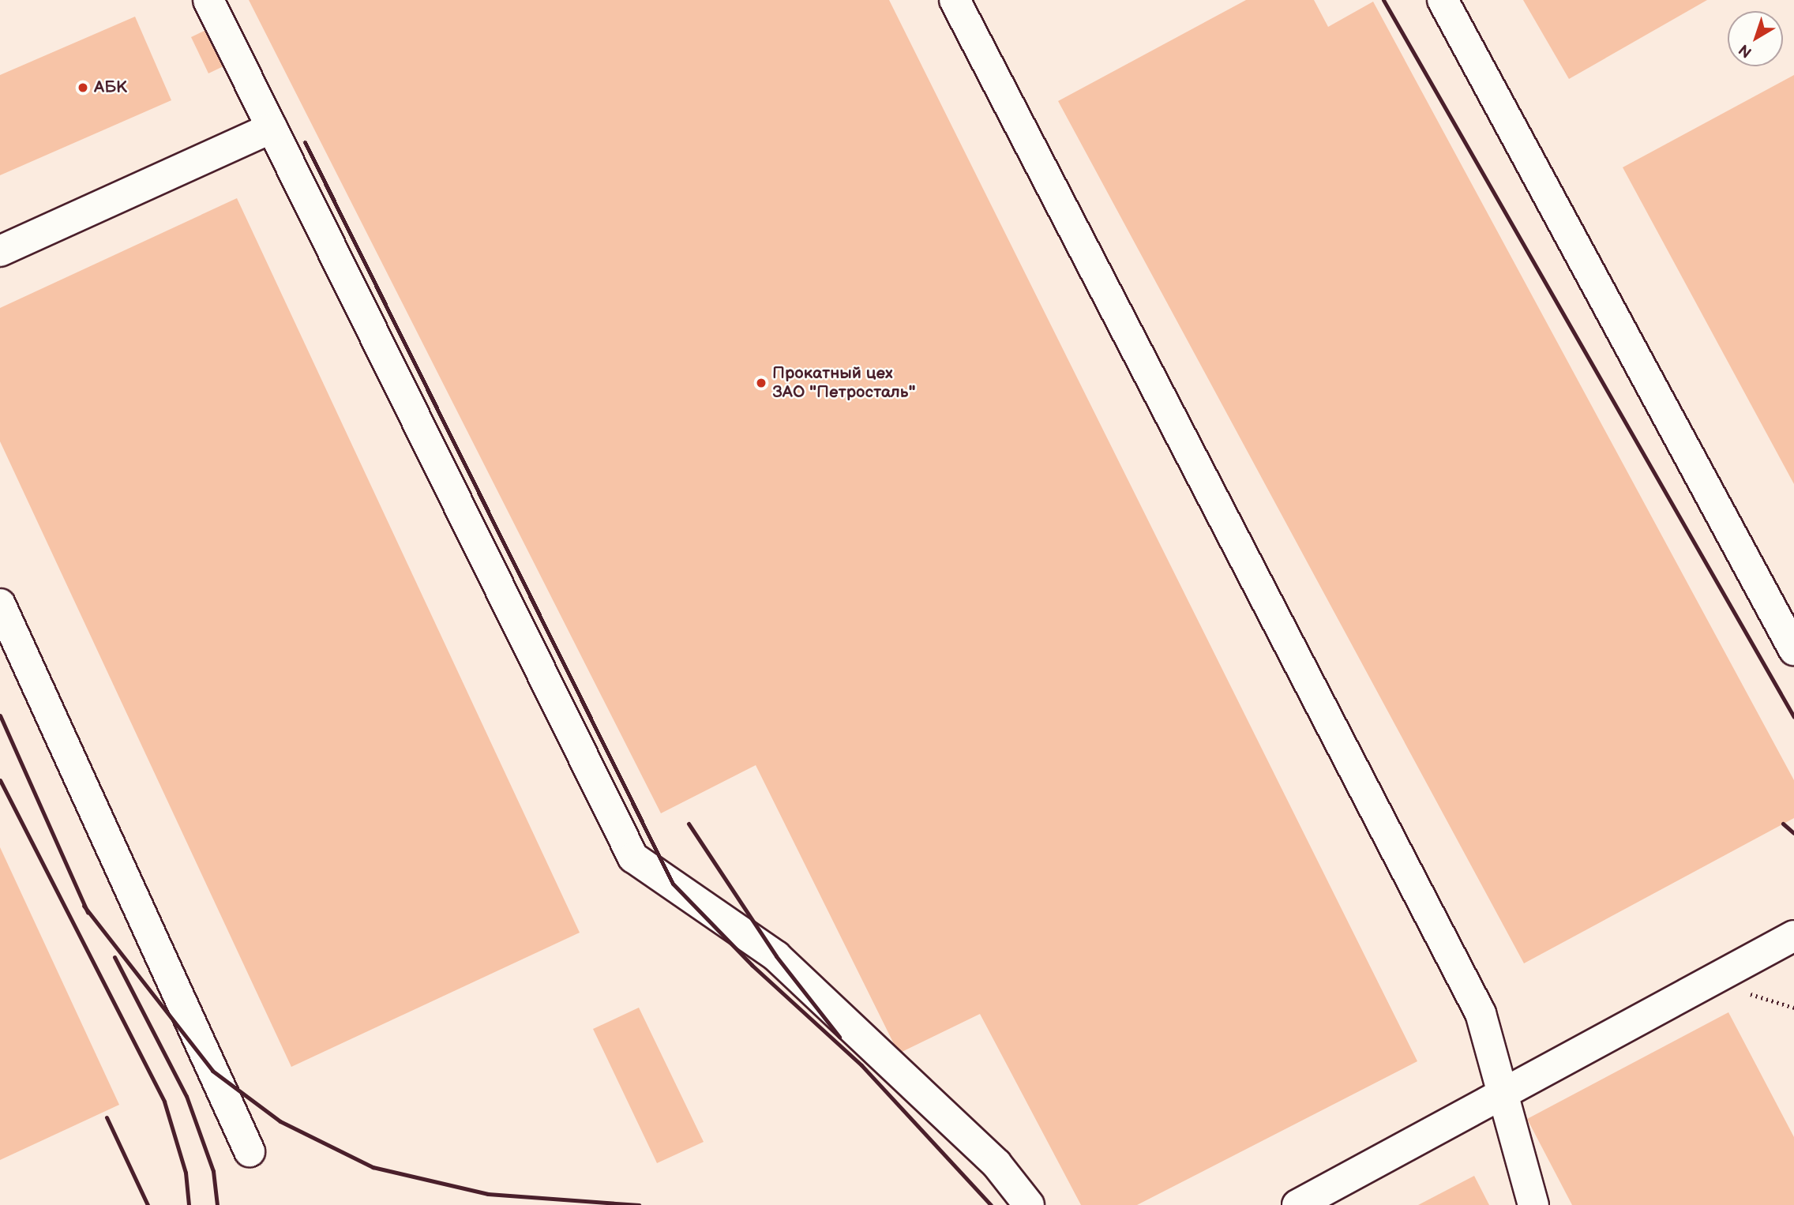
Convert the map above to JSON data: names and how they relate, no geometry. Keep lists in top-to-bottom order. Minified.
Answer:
{"places":["АБК","Прокатный цех ЗАО \"Петросталь\""],"north":"bottom left"}
